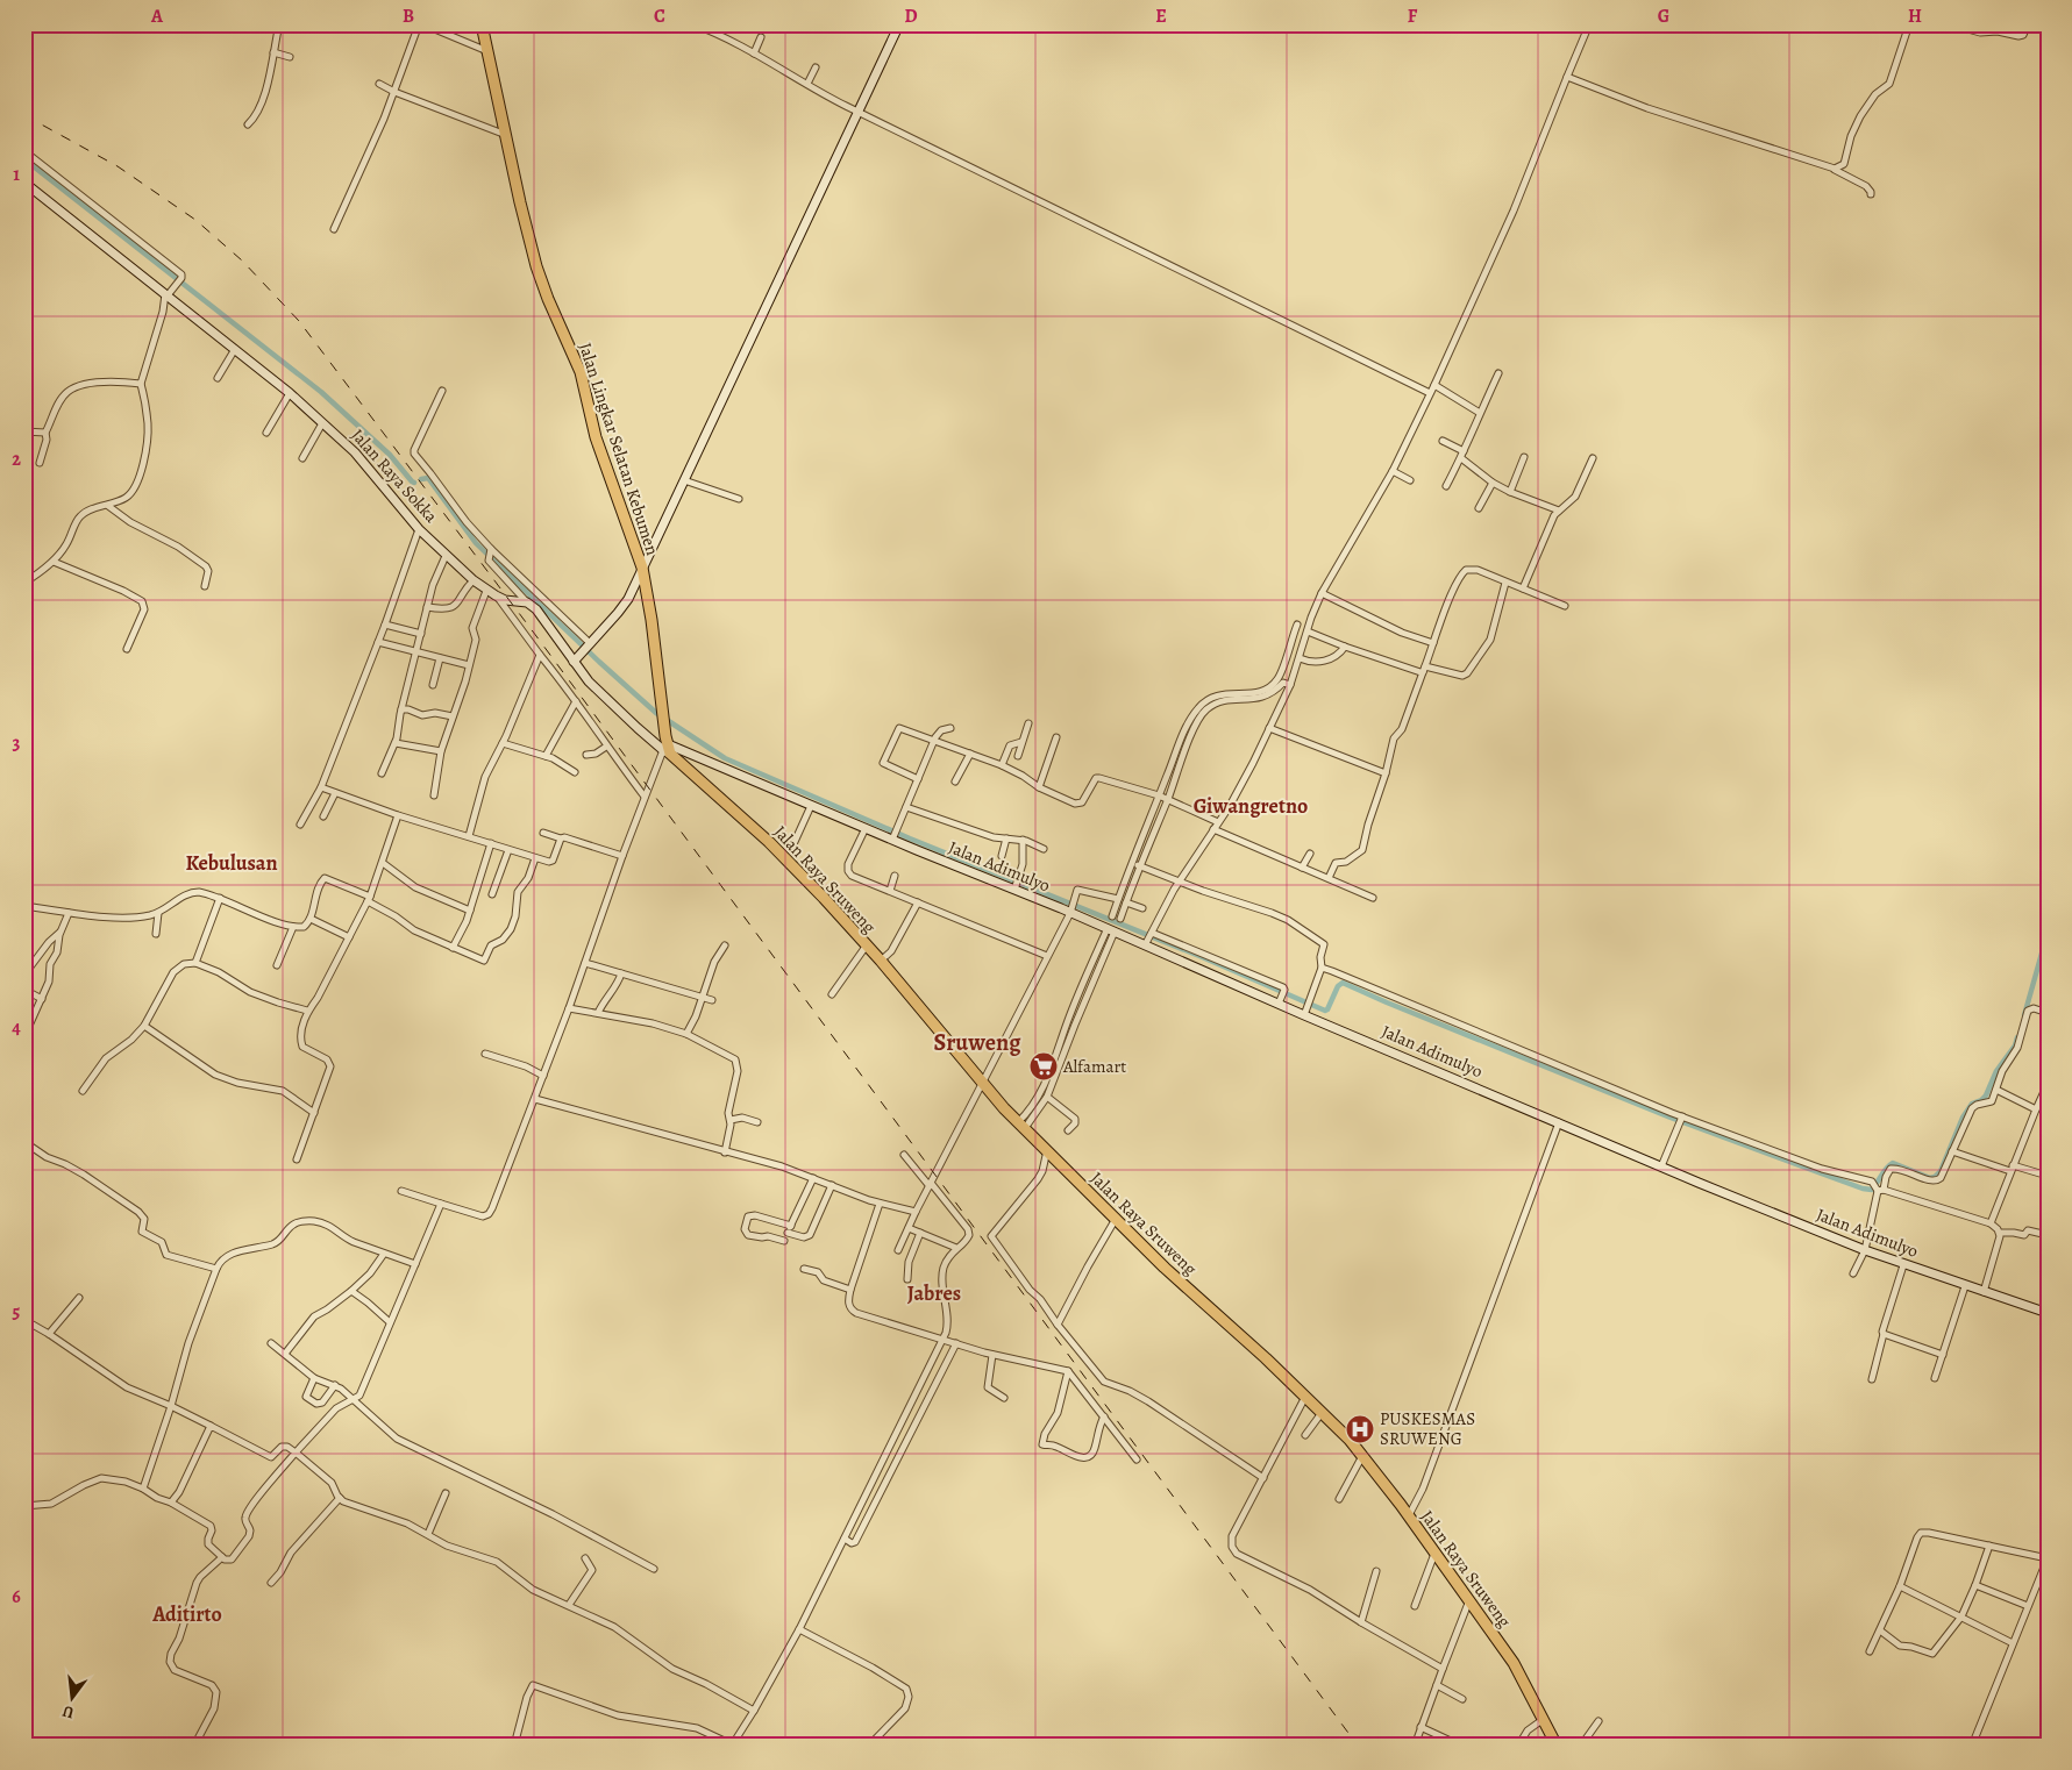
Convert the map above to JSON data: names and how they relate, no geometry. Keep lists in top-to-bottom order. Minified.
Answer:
{"streets":{"highway":["Jalan Lingkar Selatan Kebumen","Jalan Raya Sruweng"],"street":["Jalan Raya Sokka","Jalan Adimulyo"]},"crossings":[["Jalan Lingkar Selatan Kebumen","Jalan Adimulyo"],["Jalan Lingkar Selatan Kebumen","Jalan Raya Sruweng"],["Jalan Adimulyo","Jalan Raya Sruweng"]],"districts":["Giwangretno","Kebulusan","Sruweng","Jabres","Aditirto"],"places":{"supermarket":["Alfamart"],"hospital":["PUSKESMAS SRUWENG"]},"north":"bottom","grid":{"columns":["A","B","C","D","E","F","G","H"],"rows":["1","2","3","4","5","6"]}}
